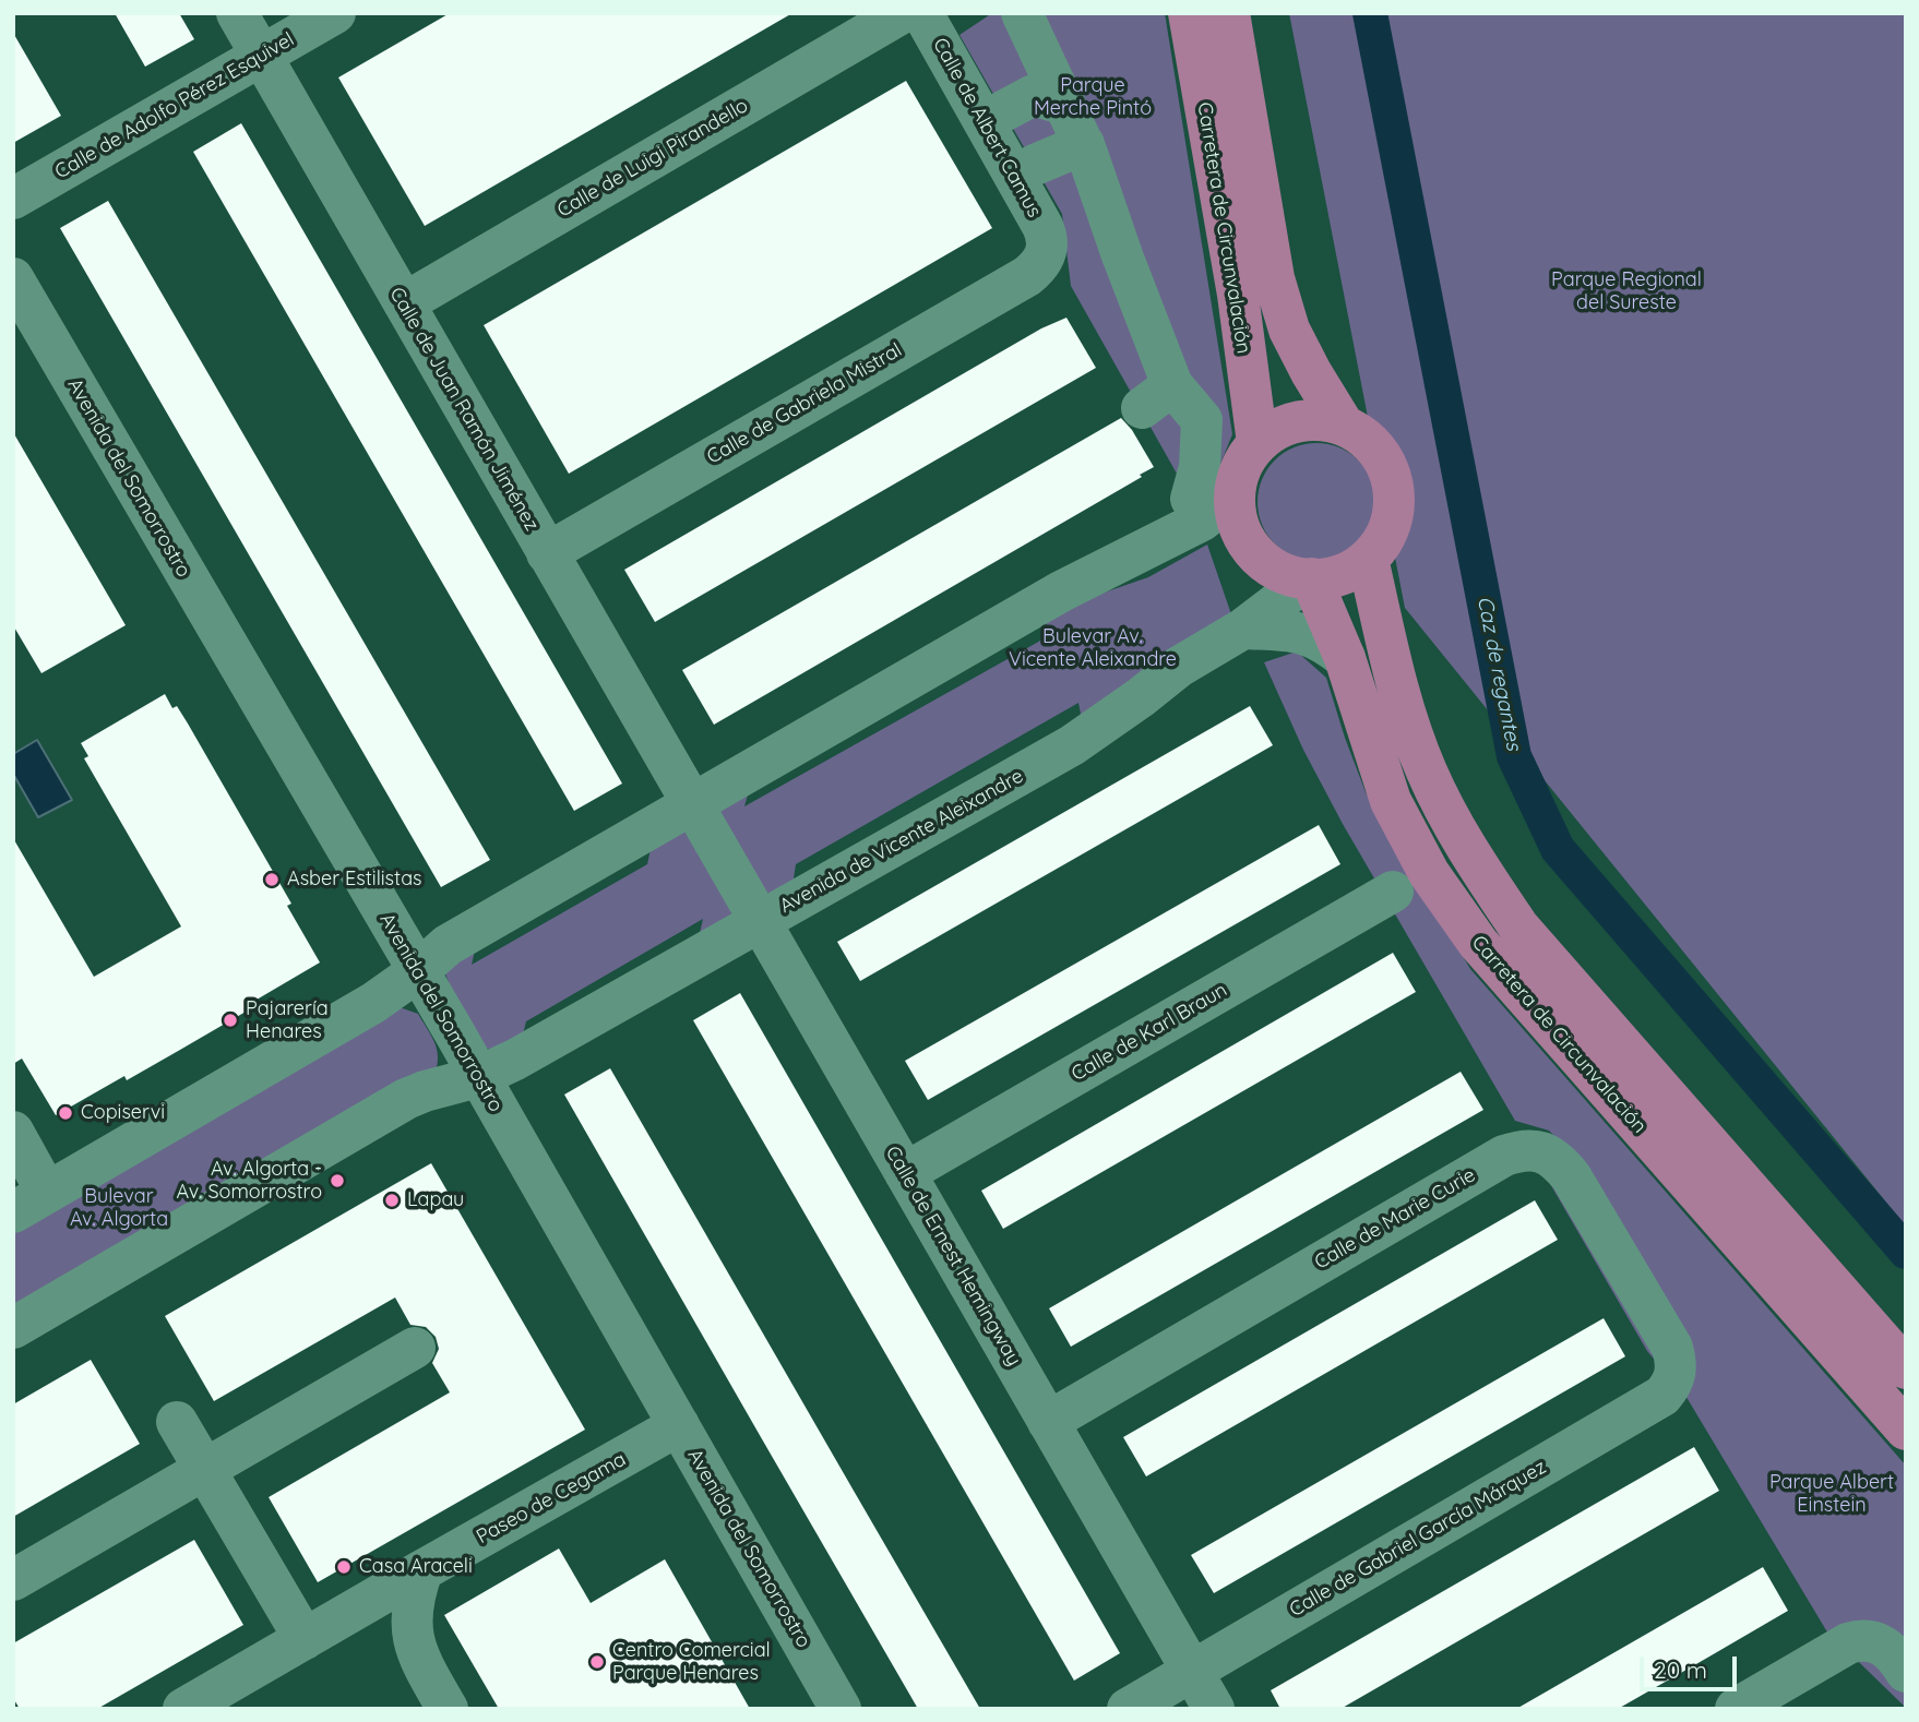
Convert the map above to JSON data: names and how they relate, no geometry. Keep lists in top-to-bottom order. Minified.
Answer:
{"streets":{"main road":["Carretera de Circunvalación"],"street":["Calle de Adolfo Pérez Esquivel","Calle de Albert Camus","Calle de Luigi Pirandello","Calle de Gabriela Mistral","Calle de Juan Ramón Jiménez","Avenida del Somorrostro","Avenida de Vicente Aleixandre","Calle de Karl Braun","Calle de Marie Curie","Calle de Ernest Hemingway","Paseo de Cegama","Calle de Gabriel García Márquez"]},"crossings":[["Calle de Adolfo Pérez Esquivel","Calle de Juan Ramón Jiménez"],["Calle de Albert Camus","Calle de Gabriela Mistral"],["Calle de Luigi Pirandello","Calle de Juan Ramón Jiménez"],["Carretera de Circunvalación","Avenida de Vicente Aleixandre"],["Calle de Gabriela Mistral","Calle de Juan Ramón Jiménez"],["Calle de Juan Ramón Jiménez","Calle de Ernest Hemingway"],["Avenida del Somorrostro","Avenida de Vicente Aleixandre"],["Avenida del Somorrostro","Paseo de Cegama"],["Avenida de Vicente Aleixandre","Calle de Ernest Hemingway"],["Calle de Karl Braun","Calle de Ernest Hemingway"],["Calle de Marie Curie","Calle de Ernest Hemingway"],["Calle de Marie Curie","Calle de Gabriel García Márquez"],["Calle de Ernest Hemingway","Calle de Gabriel García Márquez"]],"water":["Caz de regantes"],"parks":["Parque Merche Pintó","Parque Regional del Sureste","Bulevar Av. Vicente Aleixandre","Bulevar Av. Algorta","Parque Albert Einstein"],"places":["Asber Estilistas","Pajarería Henares","Copiservi","Av. Algorta - Av. Somorrostro","Lapau","Casa Araceli","Centro Comercial Parque Henares"],"scale_bar":"20 m"}
